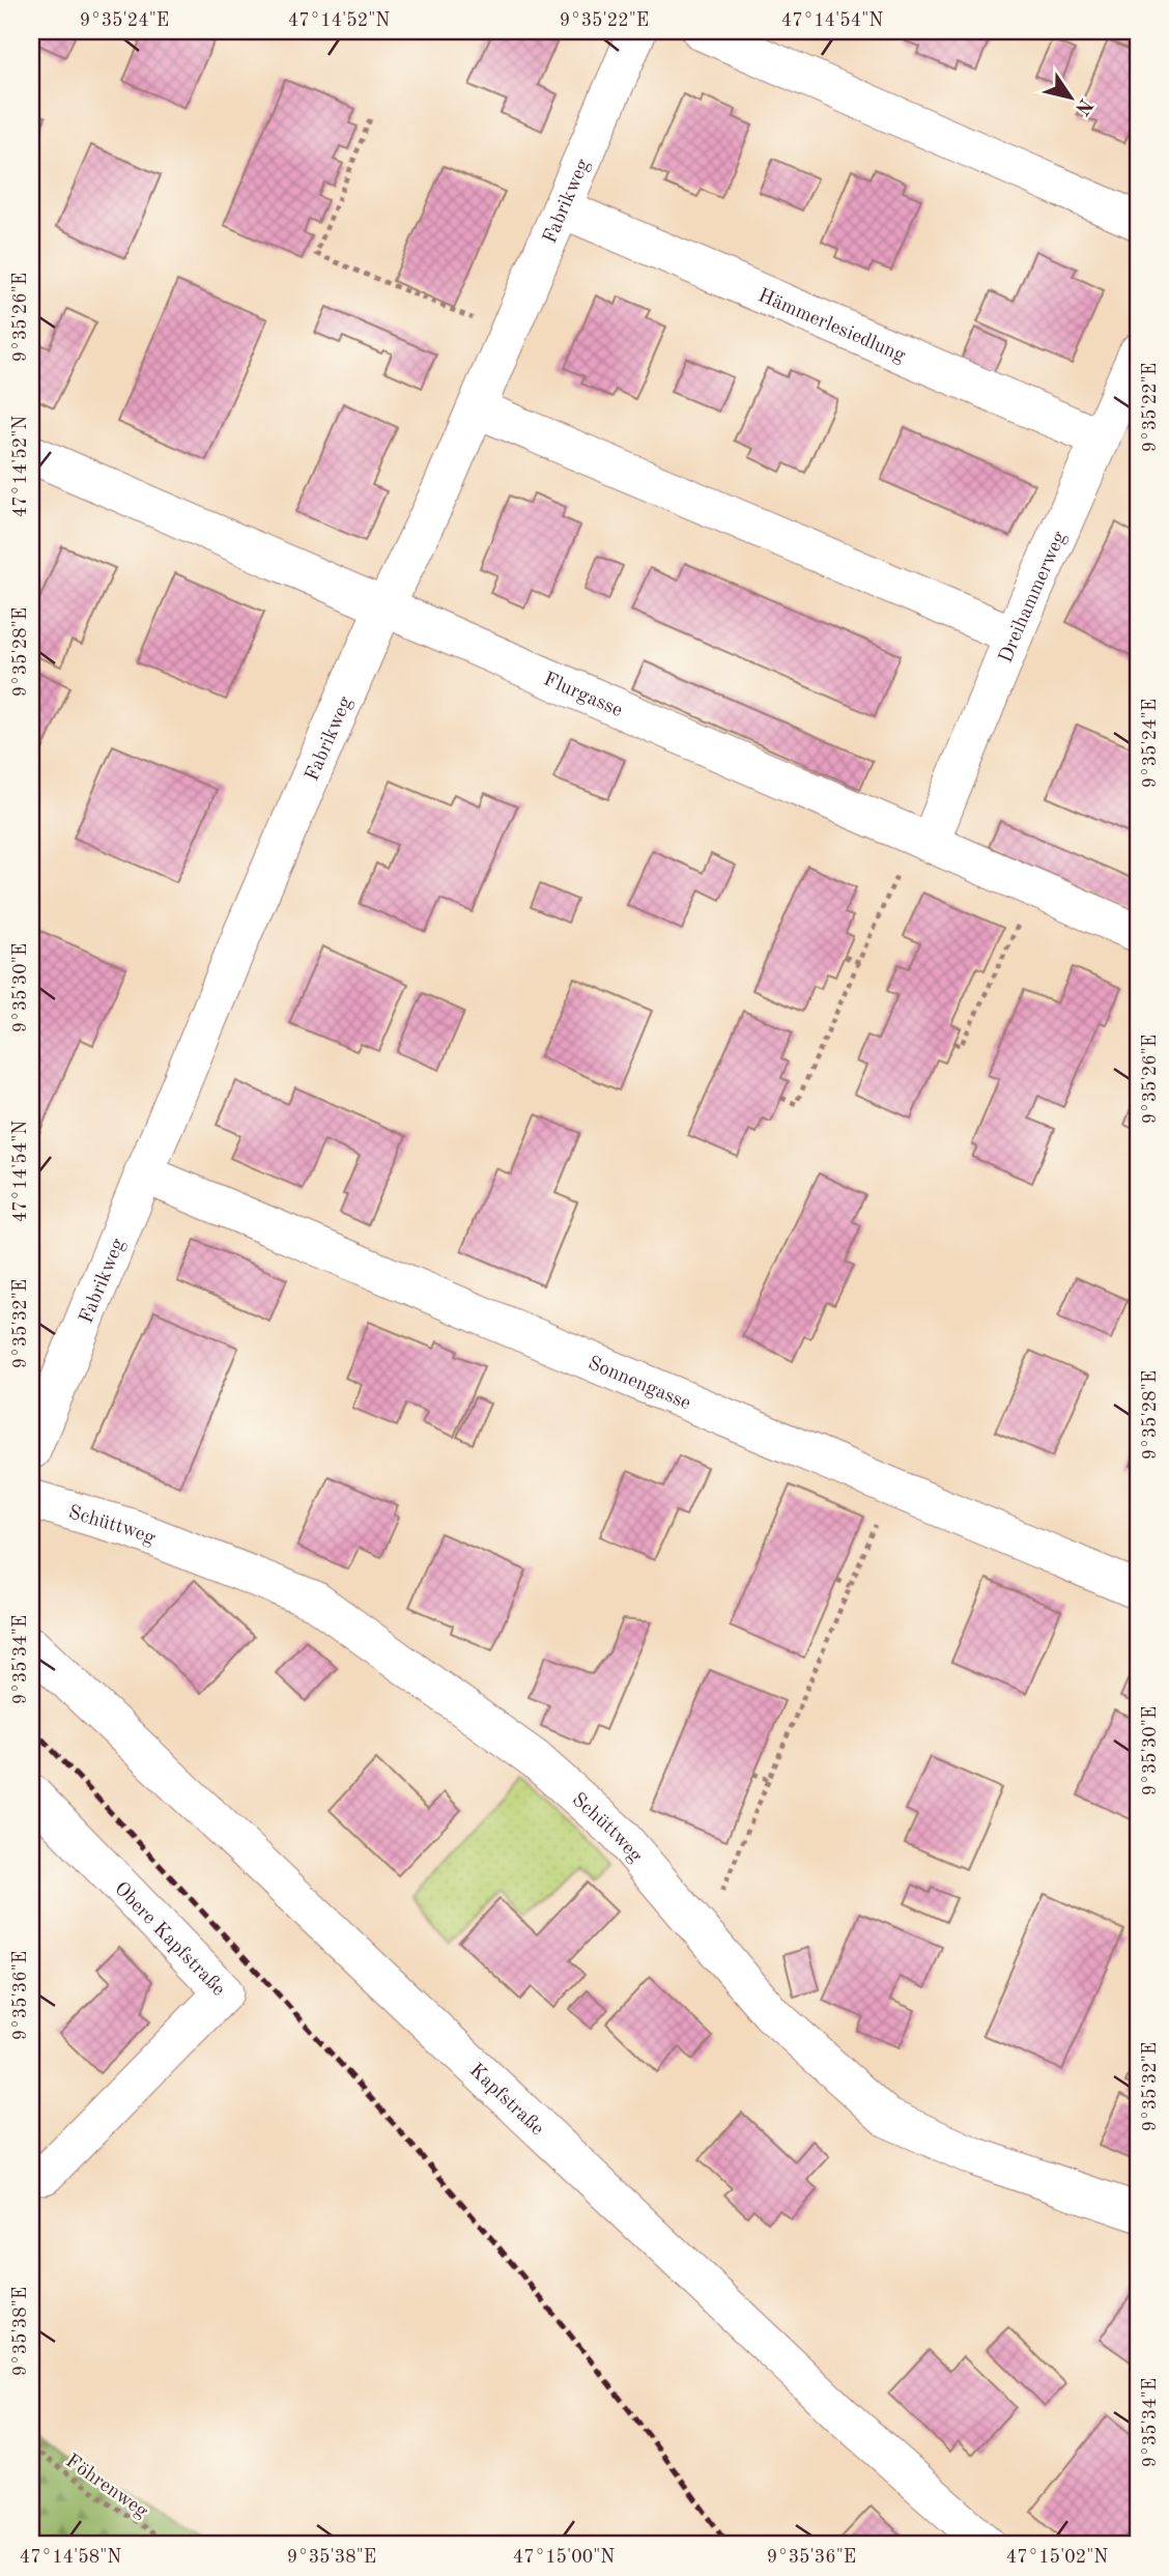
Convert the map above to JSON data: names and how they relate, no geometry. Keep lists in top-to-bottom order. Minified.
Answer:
{"streets":{"street":["Fabrikweg","Hämmerlesiedlung","Dreihammerweg","Flurgasse","Sonnengasse","Schüttweg","Obere Kapfstraße","Kapfstraße"],"path":["Föhrenweg"]},"crossings":[["Fabrikweg","Hämmerlesiedlung"],["Fabrikweg","Flurgasse"],["Fabrikweg","Sonnengasse"],["Hämmerlesiedlung","Dreihammerweg"],["Dreihammerweg","Flurgasse"]],"north":"bottom right","coordinates":["9°35'24\"E","47°14'52\"N","9°35'22\"E","47°14'54\"N","9°35'26\"E","9°35'28\"E","9°35'30\"E","9°35'32\"E","9°35'34\"E","9°35'36\"E","9°35'38\"E","47°14'58\"N","47°15'00\"N","47°15'02\"N"]}
